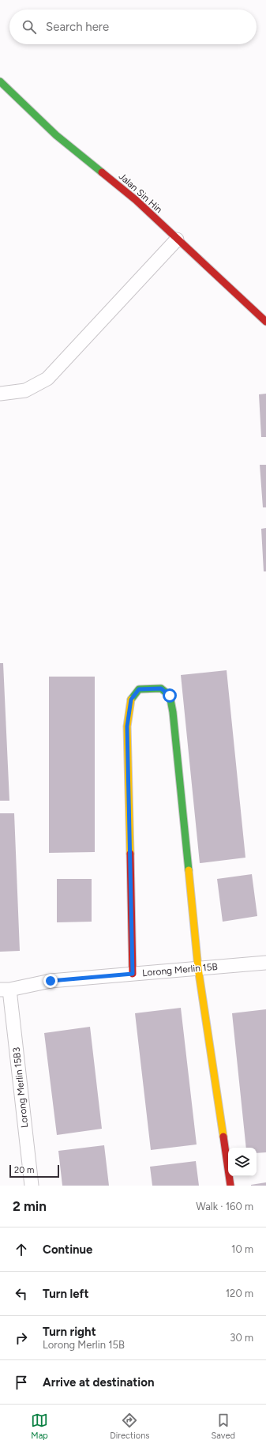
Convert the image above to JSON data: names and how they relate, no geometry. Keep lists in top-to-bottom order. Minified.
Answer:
{"streets":{"street":["Jalan Sin Hin","Lorong Merlin 15B","Lorong Merlin 15B3"]},"crossings":[["Lorong Merlin 15B","Lorong Merlin 15B3"]],"scale_bar":"20 m","page":{"search":"Search here","scale":"20 m","heading":["2 min","Walk · 160 m"],"list":[["Continue","10 m"],["Turn left","120 m"],["Turn right","Lorong Merlin 15B","30 m"],"Arrive at destination"],"nav":["Map","Directions","Saved"]}}
